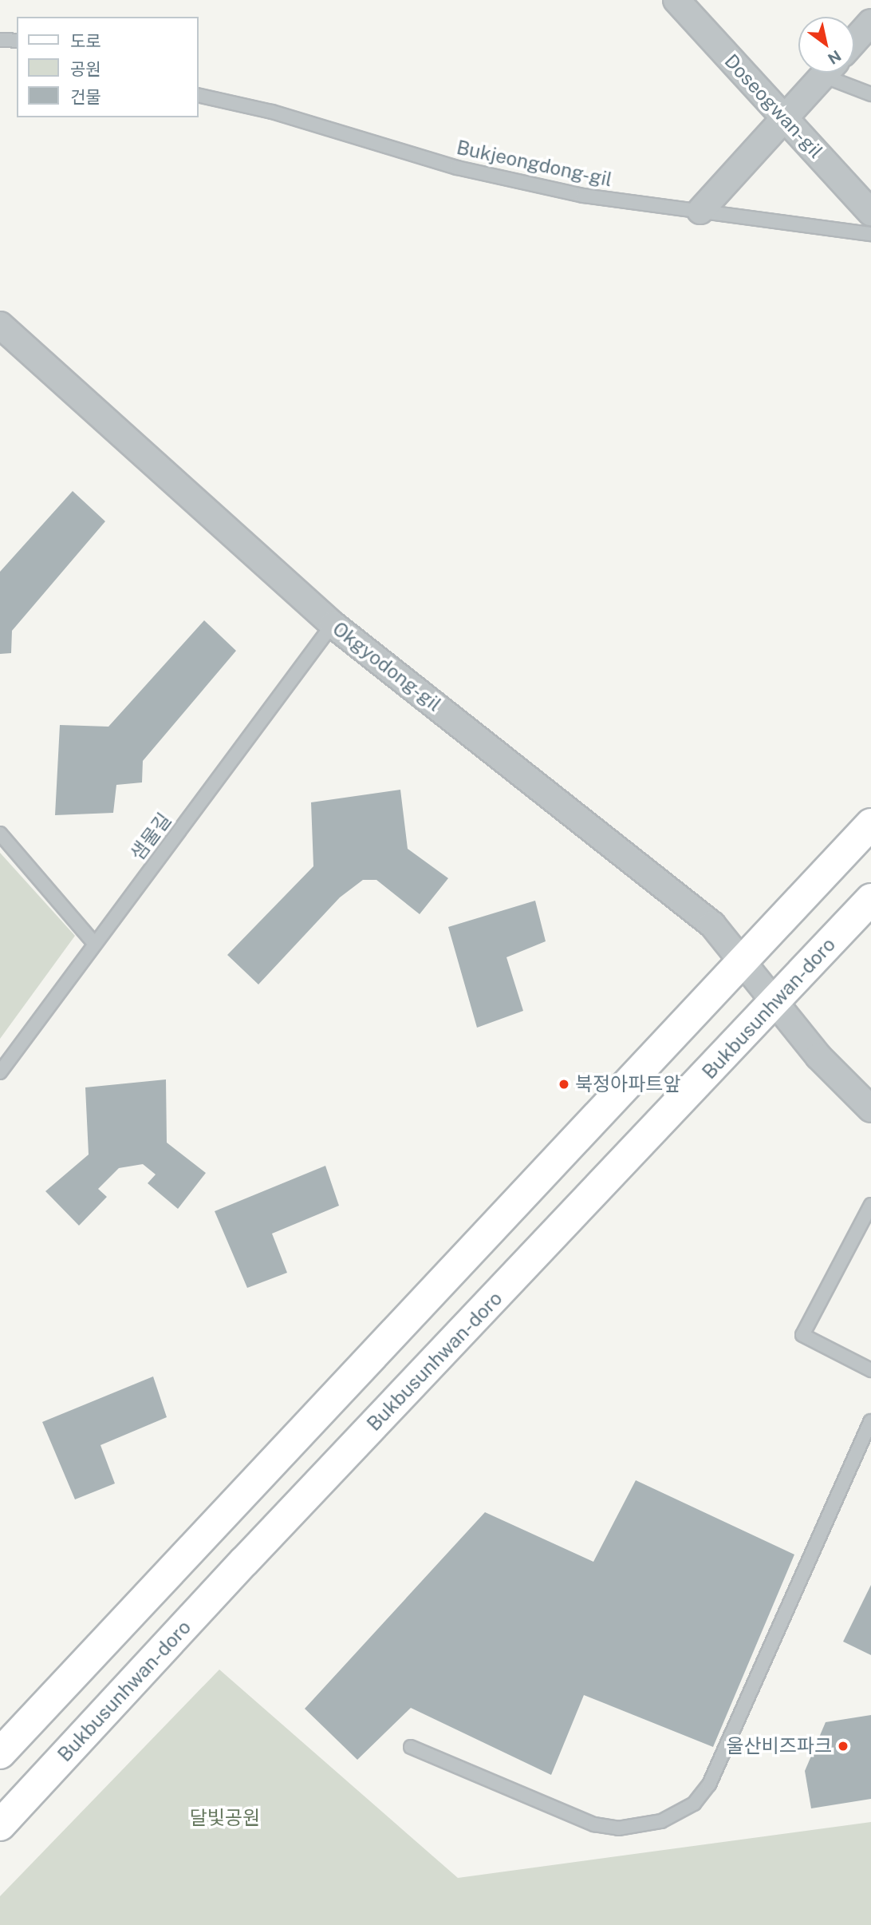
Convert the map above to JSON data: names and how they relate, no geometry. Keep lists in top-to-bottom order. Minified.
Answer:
{"streets":{"main road":["Bukbusunhwan-doro"],"street":["Doseogwan-gil","Okgyodong-gil"],"lane":["Bukjeongdong-gil","샘물길"]},"crossings":[["Okgyodong-gil","샘물길"],["Okgyodong-gil","Bukbusunhwan-doro"]],"parks":["달빛공원"],"places":["북정아파트앞","울산비즈파크"],"legend":["도로","공원","건물"],"north":"bottom right"}
